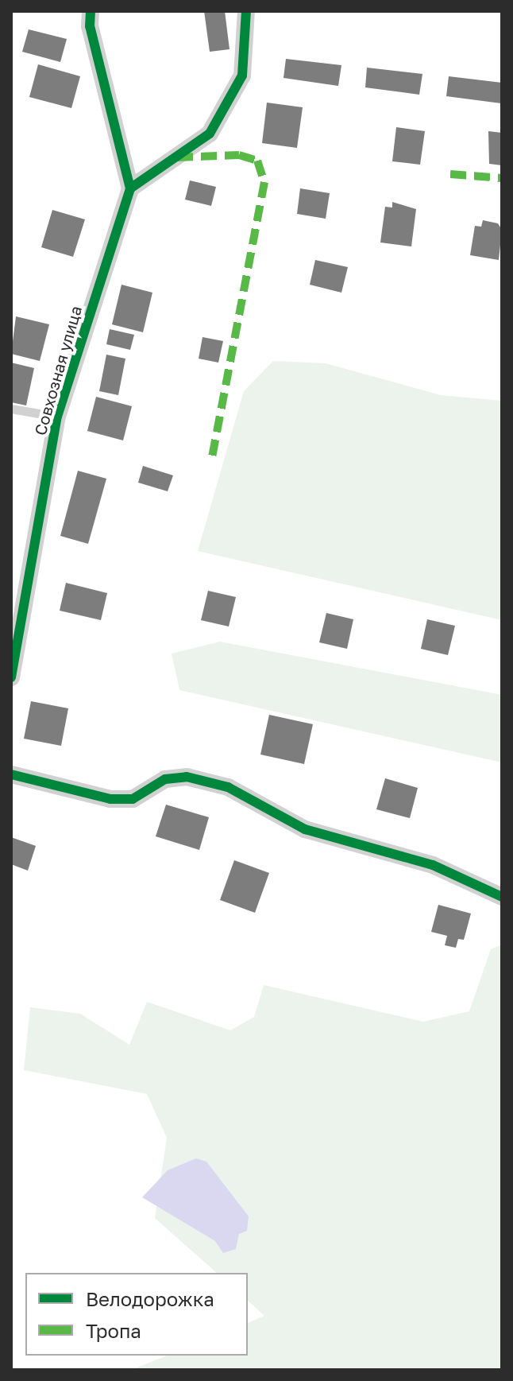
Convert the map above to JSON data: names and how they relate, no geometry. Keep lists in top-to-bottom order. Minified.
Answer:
{"streets":{"street":["Совхозная улица"]},"legend":["Велодорожка","Тропа"]}
